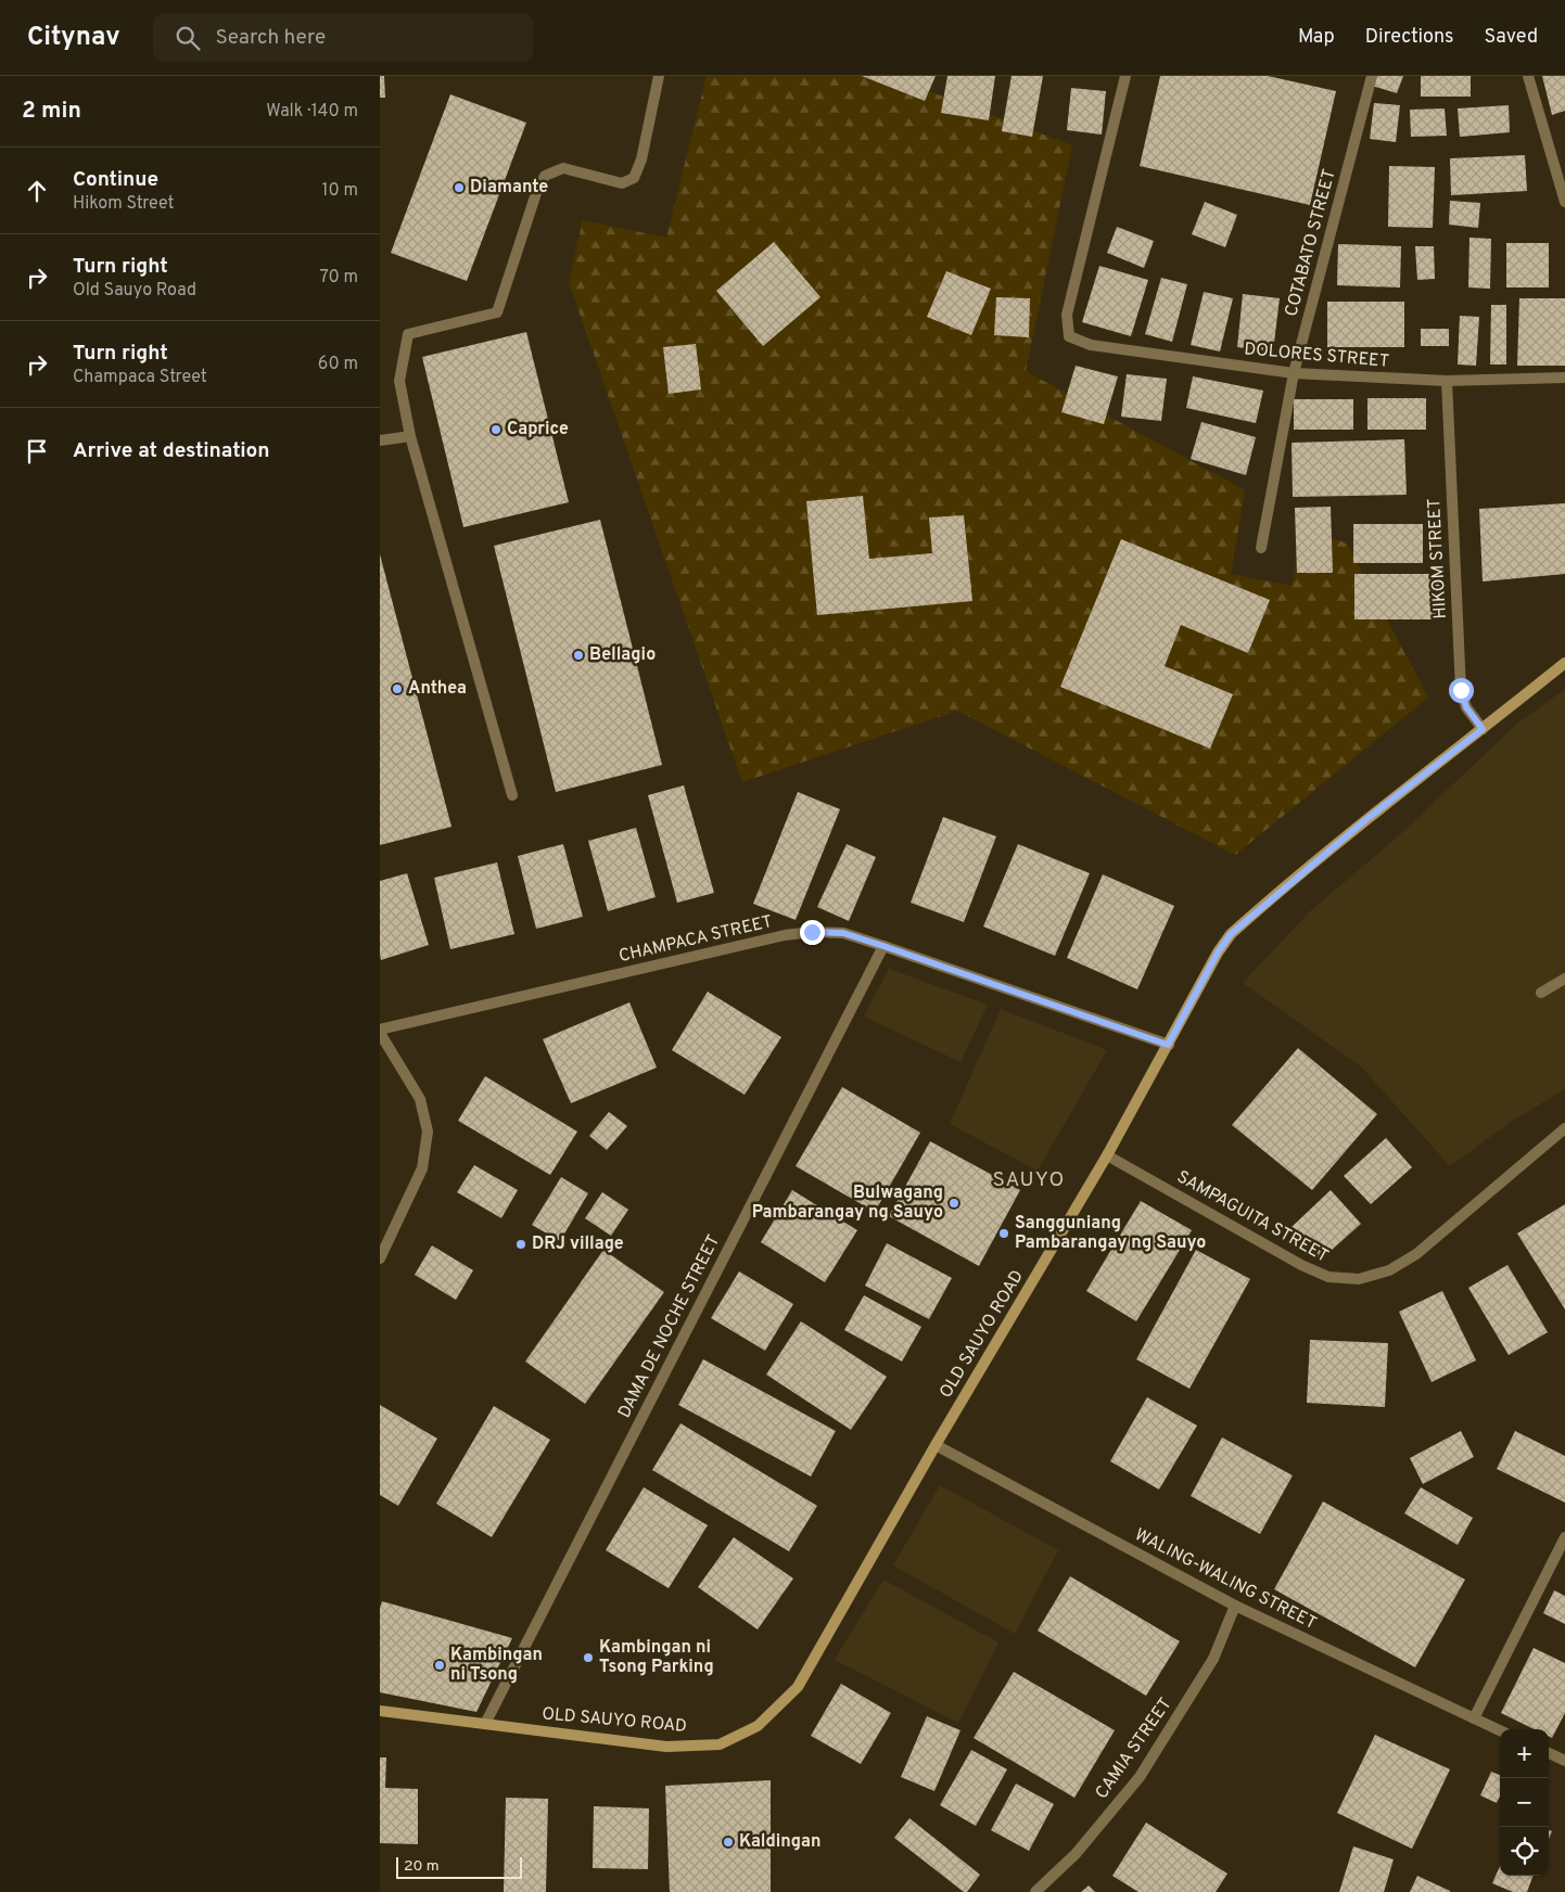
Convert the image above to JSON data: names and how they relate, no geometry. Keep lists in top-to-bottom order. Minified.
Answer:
{"streets":{"main road":["OLD SAUYO ROAD"],"street":["COTABATO STREET","DOLORES STREET","HIKOM STREET","CHAMPACA STREET","SAMPAGUITA STREET","DAMA DE NOCHE STREET","WALING-WALING STREET","CAMIA STREET"]},"crossings":[["COTABATO STREET","DOLORES STREET"],["DOLORES STREET","HIKOM STREET"],["HIKOM STREET","OLD SAUYO ROAD"],["CHAMPACA STREET","DAMA DE NOCHE STREET"],["CHAMPACA STREET","OLD SAUYO ROAD"],["SAMPAGUITA STREET","OLD SAUYO ROAD"],["DAMA DE NOCHE STREET","OLD SAUYO ROAD"],["OLD SAUYO ROAD","WALING-WALING STREET"],["WALING-WALING STREET","CAMIA STREET"]],"districts":["SAUYO"],"places":["Diamante","Caprice","Bellagio","Anthea","Bulwagang Pambarangay ng Sauyo","Sangguniang Pambarangay ng Sauyo","DRJ village","Kambingan ni Tsong Parking","Kambingan ni Tsong","Kaldingan"],"scale_bar":"20 m","page":{"header":"Citynav","search":"Search here","nav":["Map","Directions","Saved"],"heading":["2 min","Walk · 140 m"],"list":[["Continue","Hikom Street","10 m"],["Turn right","Old Sauyo Road","70 m"],["Turn right","Champaca Street","60 m"],"Arrive at destination"],"map_buttons":["+","−"],"scale":"20 m"}}
